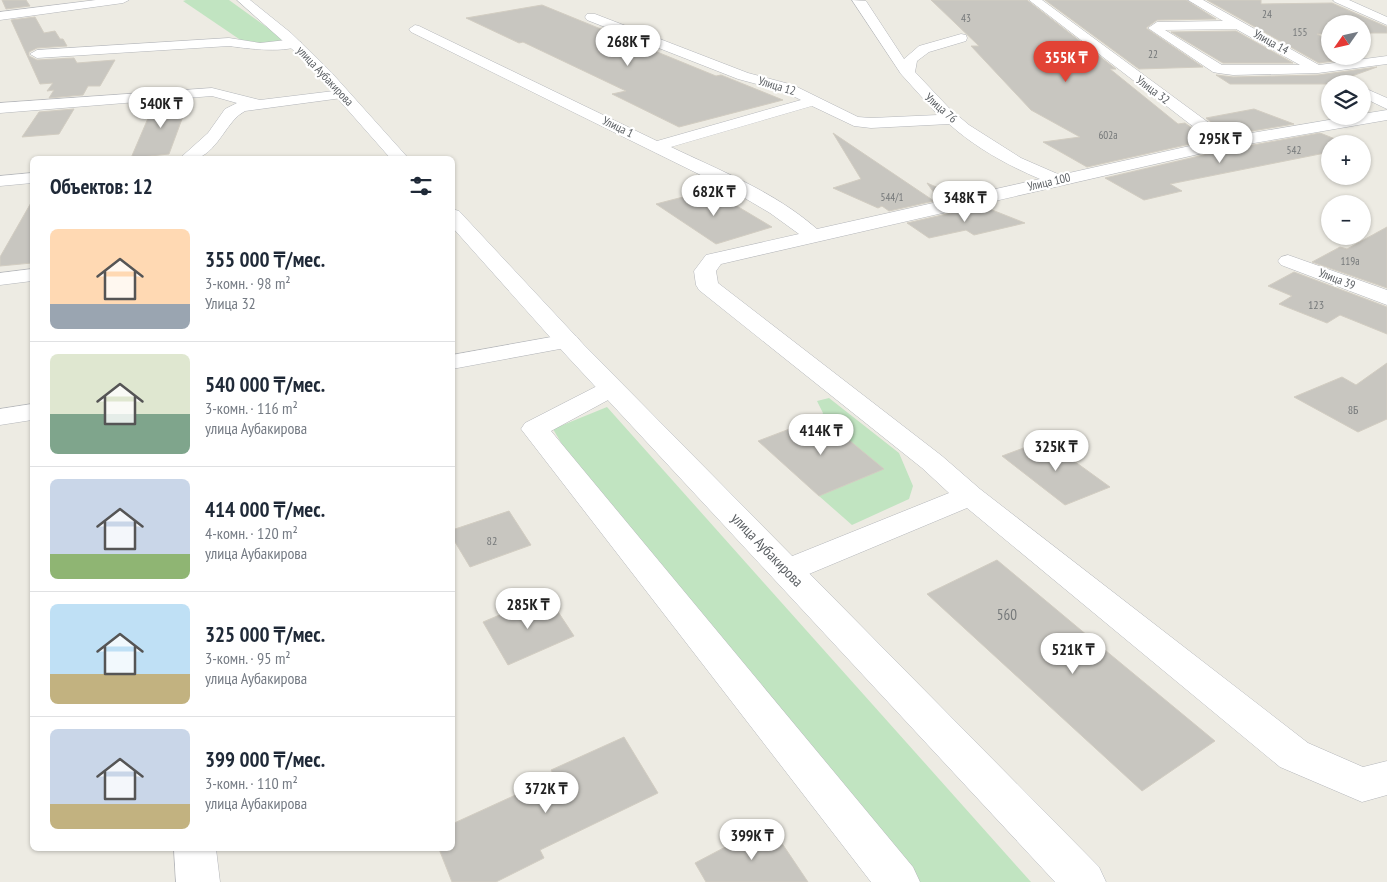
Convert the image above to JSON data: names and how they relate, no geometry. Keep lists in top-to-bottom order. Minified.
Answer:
{"streets":{"street":["Улица 14","улица Аубакирова","Улица 12","Улица 32","Улица 76","Улица 1","Улица 100","Улица 39"]},"crossings":[["Улица 12","Улица 1"],["Улица 32","Улица 100"],["Улица 76","Улица 100"],["Улица 1","Улица 100"]],"house_numbers":["24","43","155","22","602а","542","544/1","119а","123","8Б","82","560"],"north":"bottom left","page":{"map_buttons":["+","−"],"price":["268K ₸","355K ₸","540K ₸","295K ₸","682K ₸","348K ₸","414K ₸","325K ₸","285K ₸","521K ₸","372K ₸","399K ₸"],"heading":"Объектов: 12","list":[{"name":"355 000 ₸/мес.","note":"3-комн. · 98 m² · Улица 32"},{"name":"540 000 ₸/мес.","note":"3-комн. · 116 m² · улица Аубакирова"},{"name":"414 000 ₸/мес.","note":"4-комн. · 120 m² · улица Аубакирова"},{"name":"325 000 ₸/мес.","note":"3-комн. · 95 m² · улица Аубакирова"},{"name":"399 000 ₸/мес.","note":"3-комн. · 110 m² · улица Аубакирова"}]}}
